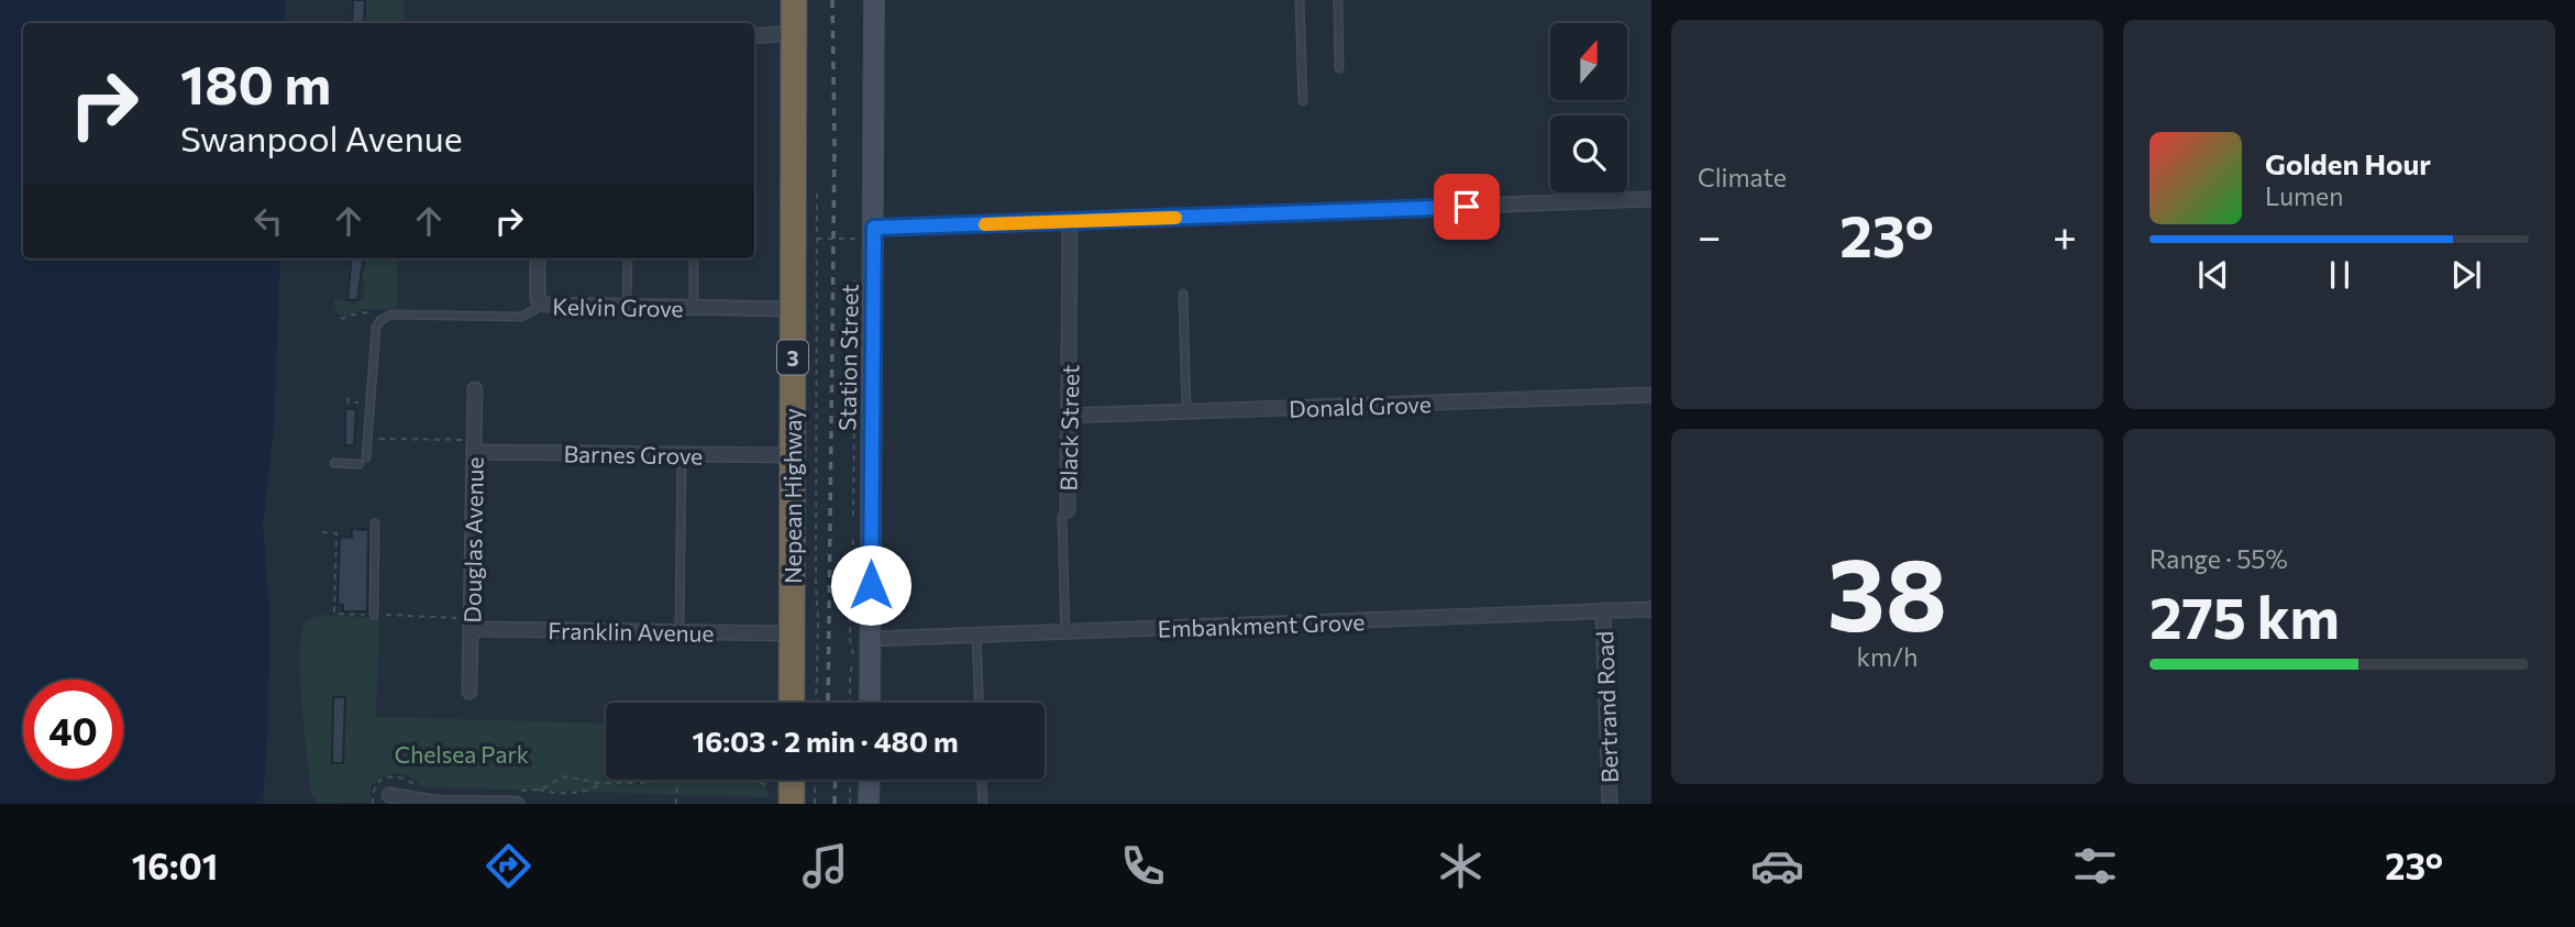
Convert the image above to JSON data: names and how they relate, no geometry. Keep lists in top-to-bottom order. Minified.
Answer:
{"streets":{"highway":["3","Nepean Highway"],"street":["Kelvin Grove","Station Street","Donald Grove","Black Street","Barnes Grove","Douglas Avenue","Embankment Grove","Franklin Avenue","Bertrand Road"]},"crossings":[["Kelvin Grove","Nepean Highway"],["Station Street","Embankment Grove"],["Donald Grove","Black Street"],["Black Street","Embankment Grove"],["Barnes Grove","Nepean Highway"],["Barnes Grove","Douglas Avenue"],["Nepean Highway","Franklin Avenue"],["Douglas Avenue","Franklin Avenue"],["Embankment Grove","Bertrand Road"]],"parks":["Chelsea Park"],"north":"top","page":{"tile":["Climate",["38","km/h"],["Range · 55%","275 km"]],"turn":["180 m","Swanpool Avenue"],"song":["Golden Hour","Lumen"],"heat":["−","23°","+"],"limit":"40","trip":"16:03 · 2 min · 480 m","tabs":["16:01","23°"]}}
